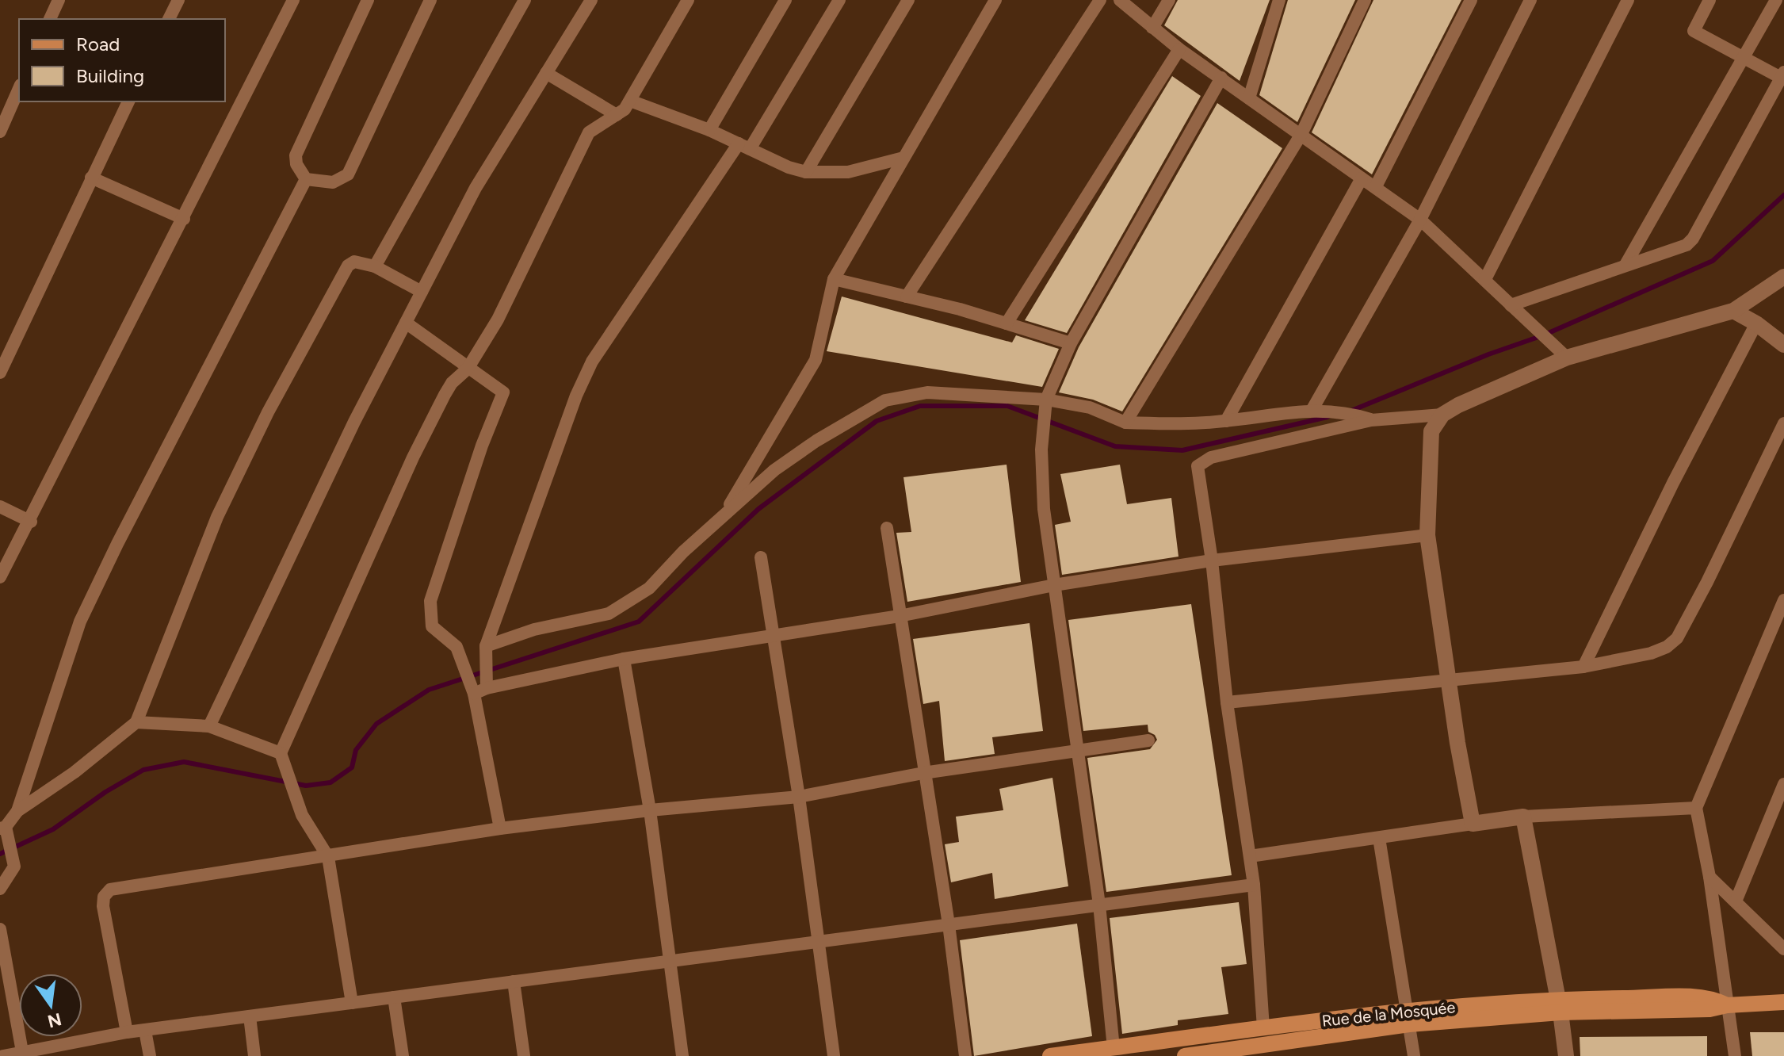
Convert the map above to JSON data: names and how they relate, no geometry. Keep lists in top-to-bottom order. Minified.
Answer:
{"streets":{"main road":["Rue de la Mosquée"]},"legend":["Road","Building"],"north":"bottom"}
